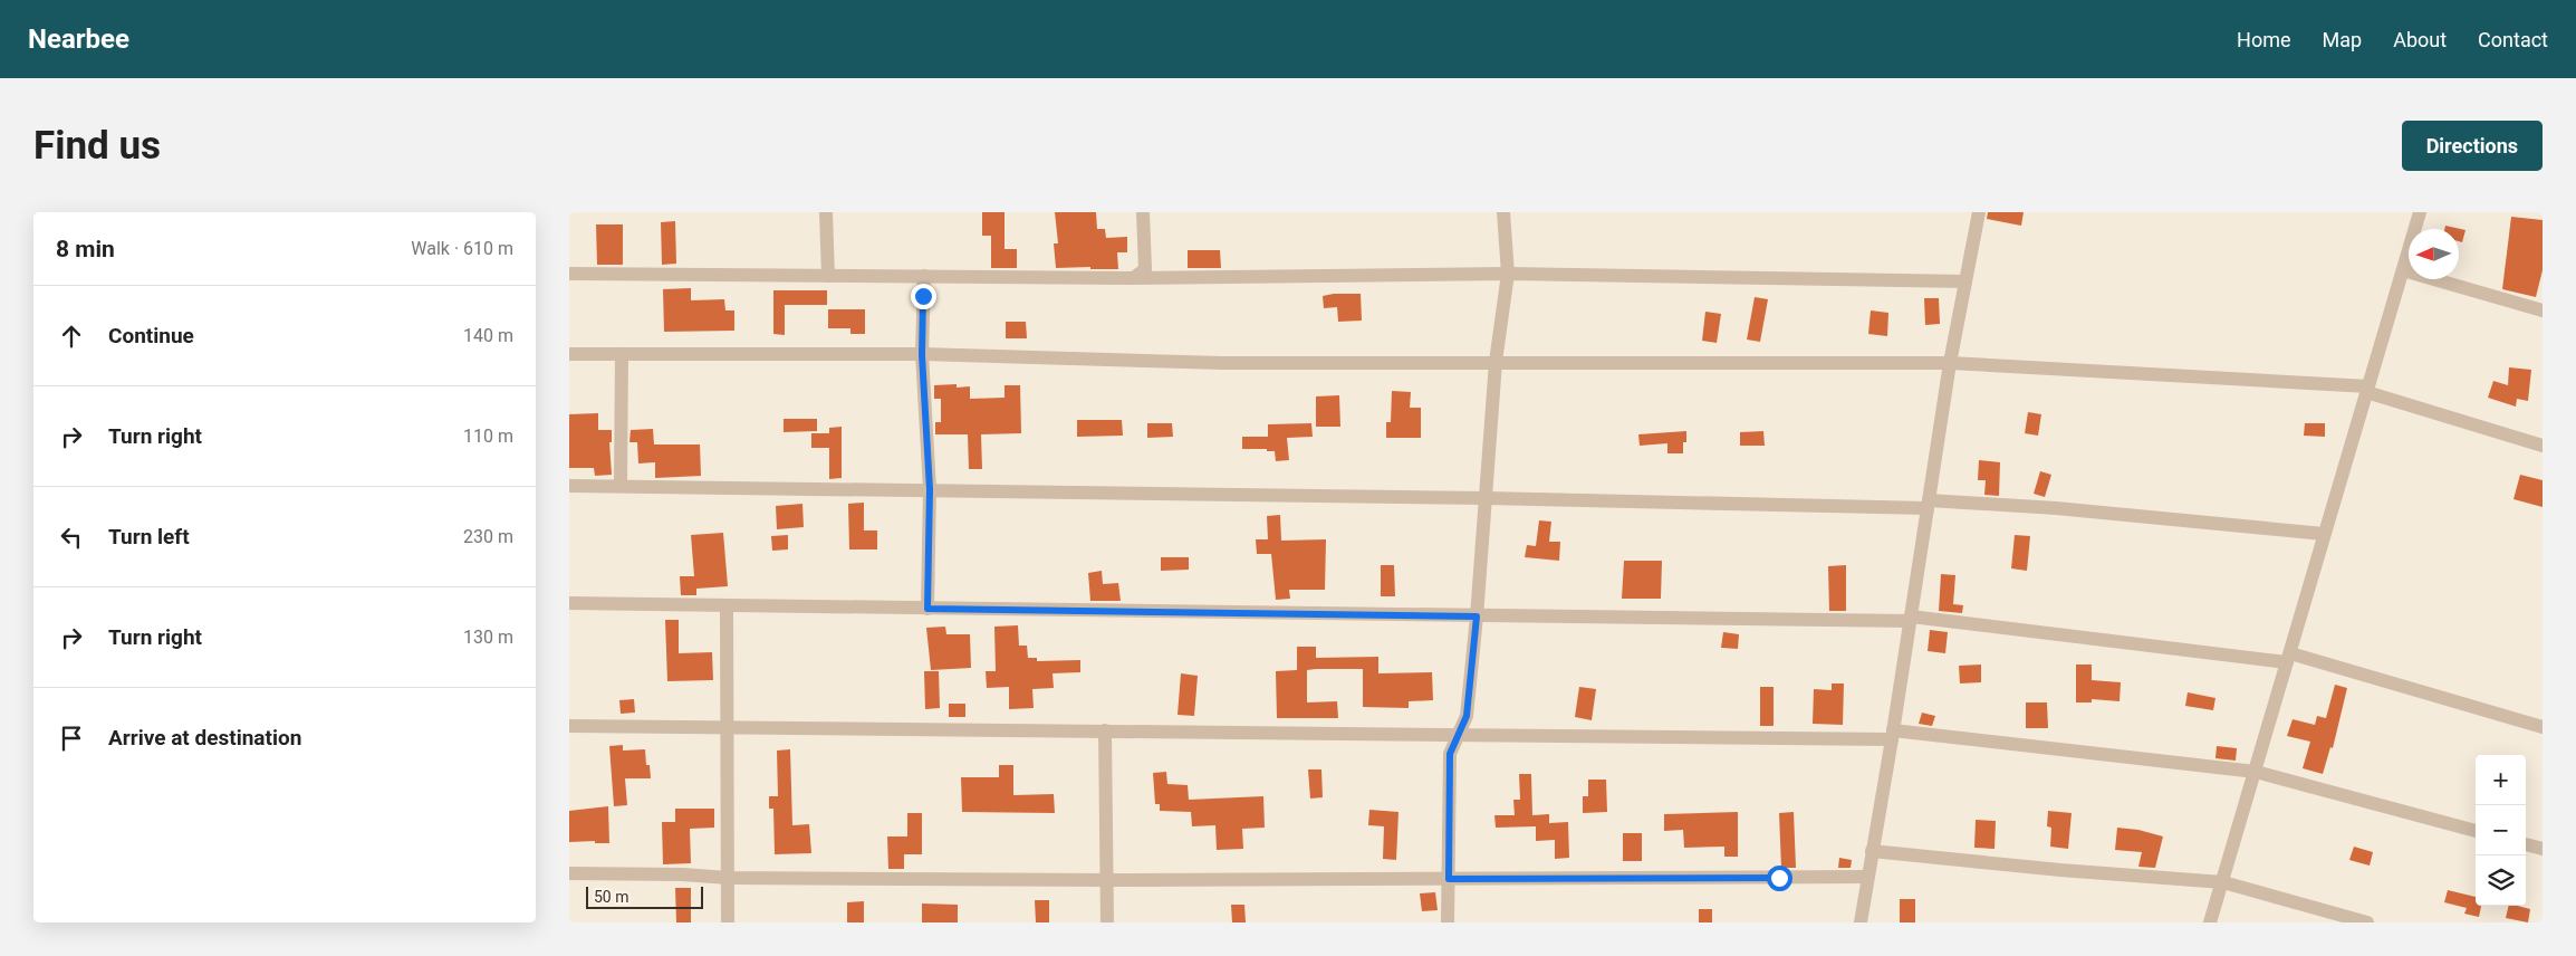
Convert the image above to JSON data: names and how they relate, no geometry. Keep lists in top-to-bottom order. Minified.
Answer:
{"scale_bar":"50 m","north":"left","page":{"header":"Nearbee","nav":["Home","Map","About","Contact"],"buttons":"Directions","title":"Find us","heading":["8 min","Walk · 610 m"],"list":[["Continue","140 m"],["Turn right","110 m"],["Turn left","230 m"],["Turn right","130 m"],"Arrive at destination"],"map_buttons":["+","−"],"scale":"50 m"}}
